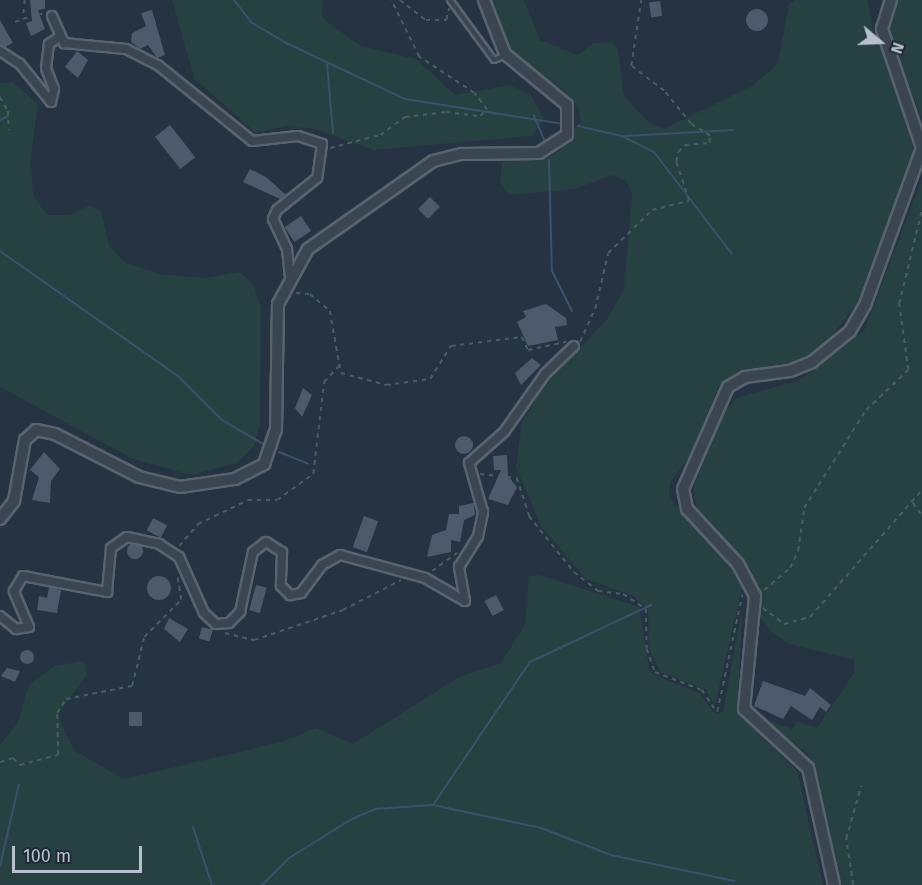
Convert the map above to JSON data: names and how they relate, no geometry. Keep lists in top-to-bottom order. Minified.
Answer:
{"scale_bar":"100 m","north":"right"}
